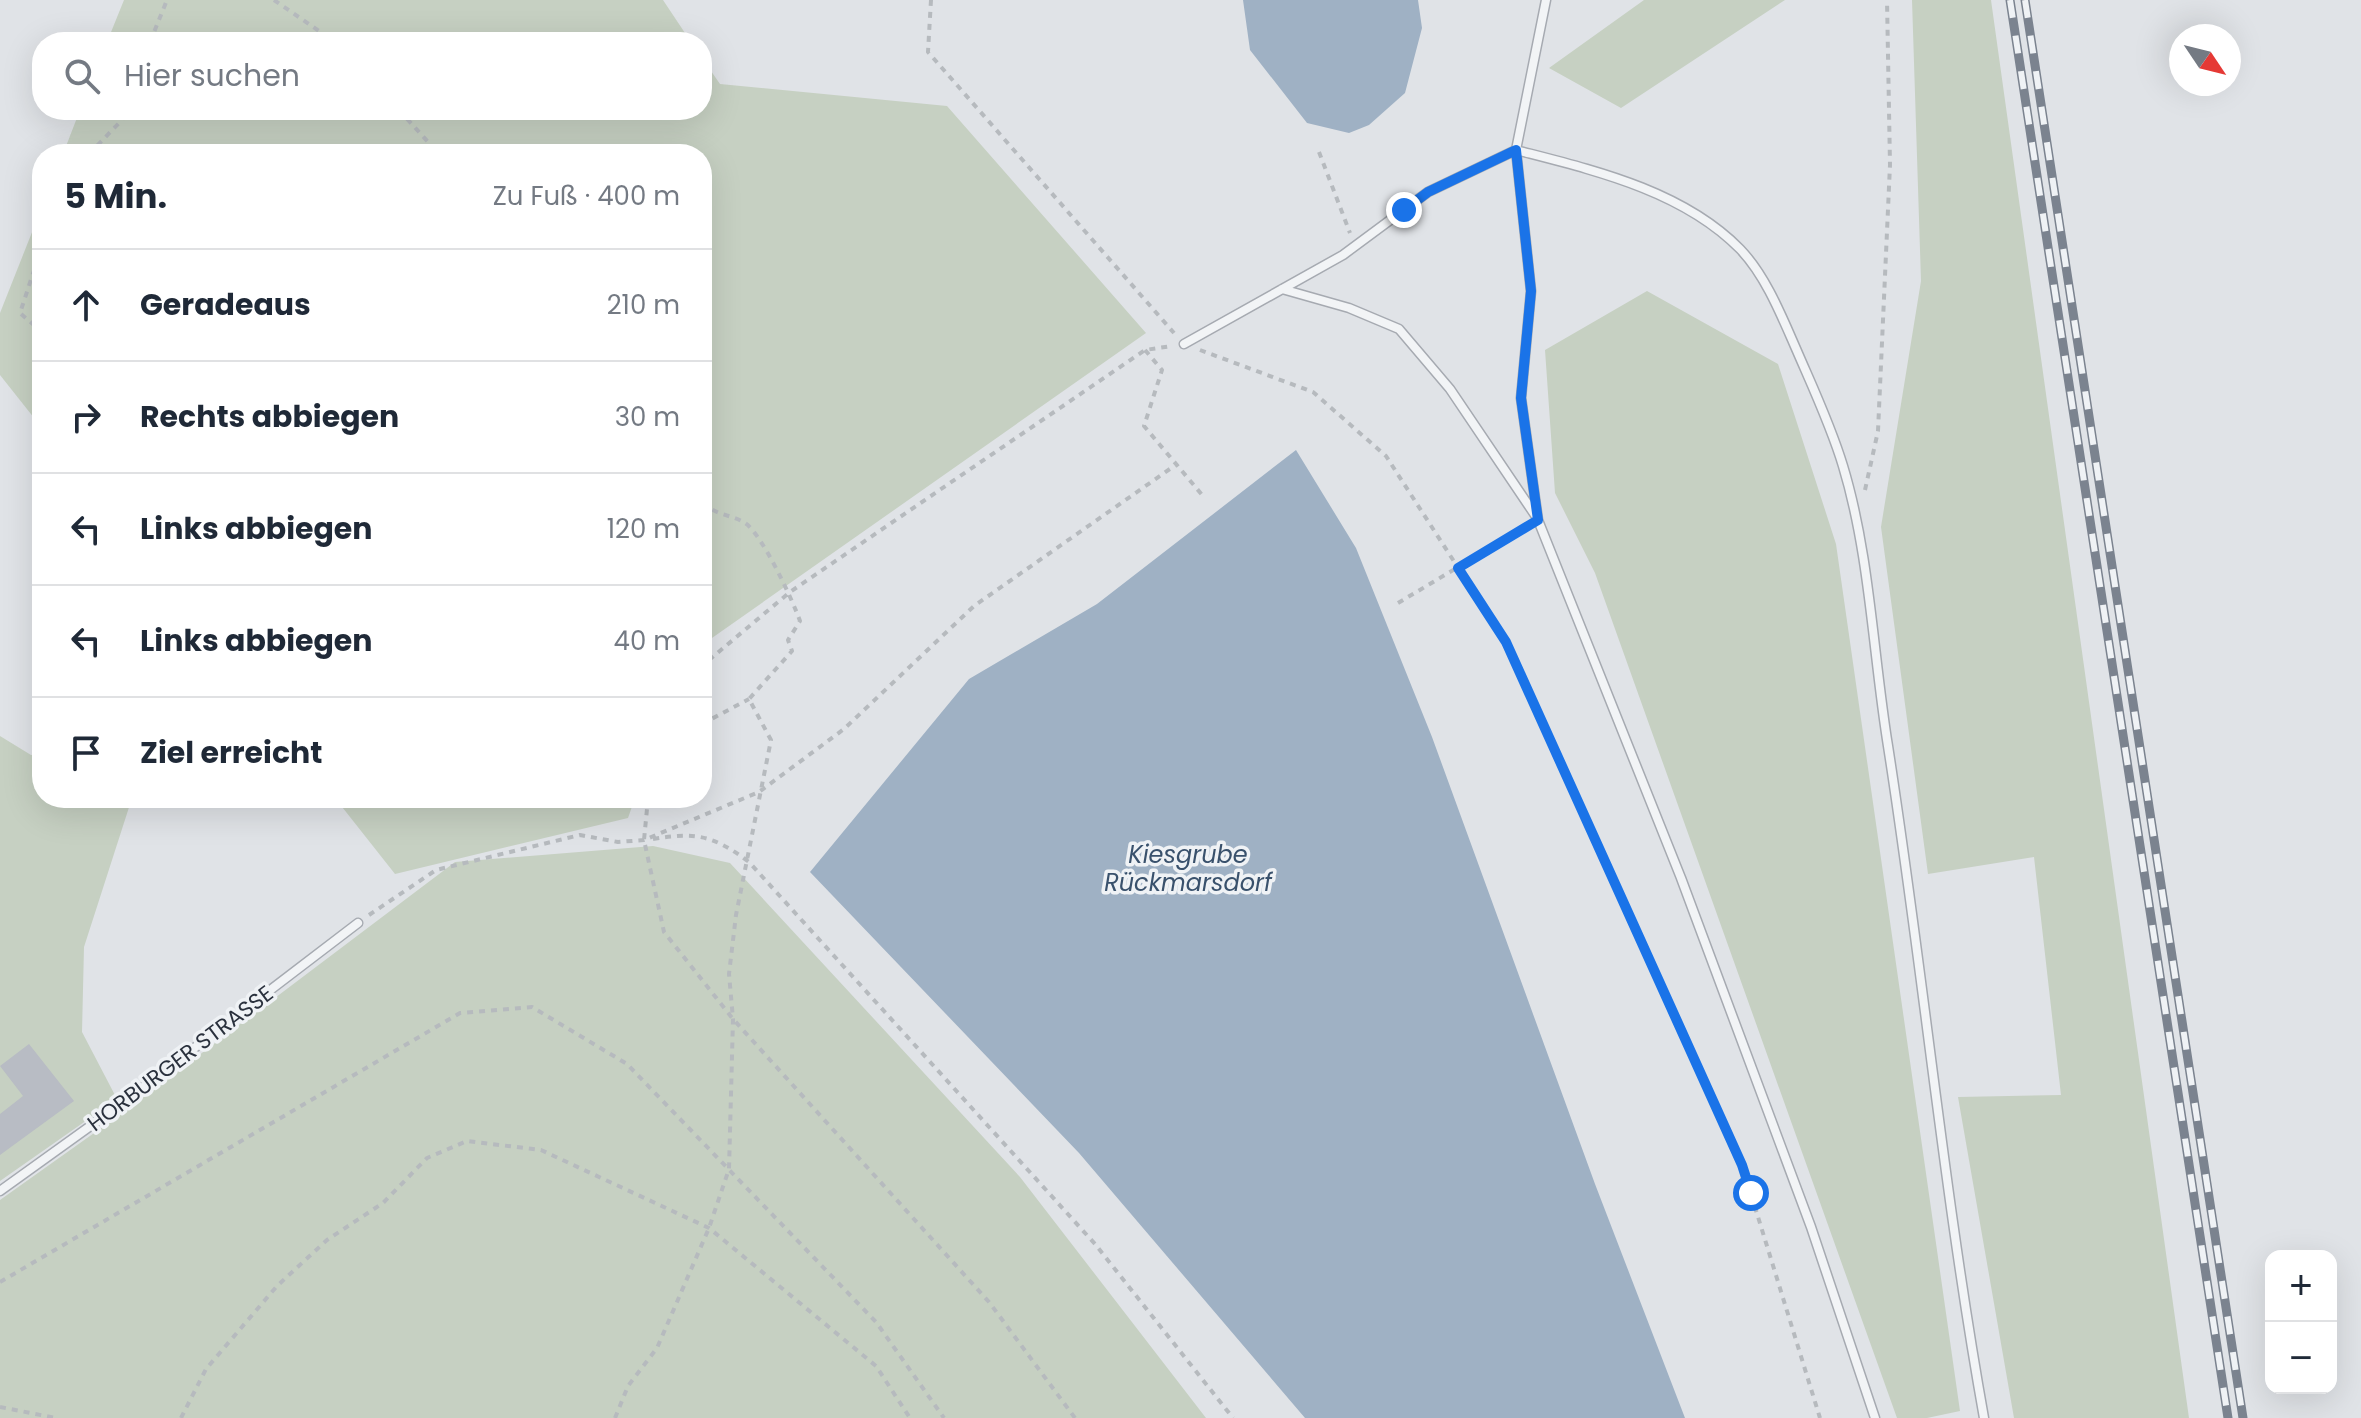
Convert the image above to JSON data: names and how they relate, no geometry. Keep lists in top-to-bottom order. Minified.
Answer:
{"streets":{"lane":["HORBURGER STRASSE"]},"water":["Kiesgrube Rückmarsdorf"],"north":"bottom right","page":{"search":"Hier suchen","heading":["5 Min.","Zu Fuß · 400 m"],"list":[["Geradeaus","210 m"],["Rechts abbiegen","30 m"],["Links abbiegen","120 m"],["Links abbiegen","40 m"],"Ziel erreicht"],"map_buttons":["+","−"]}}
